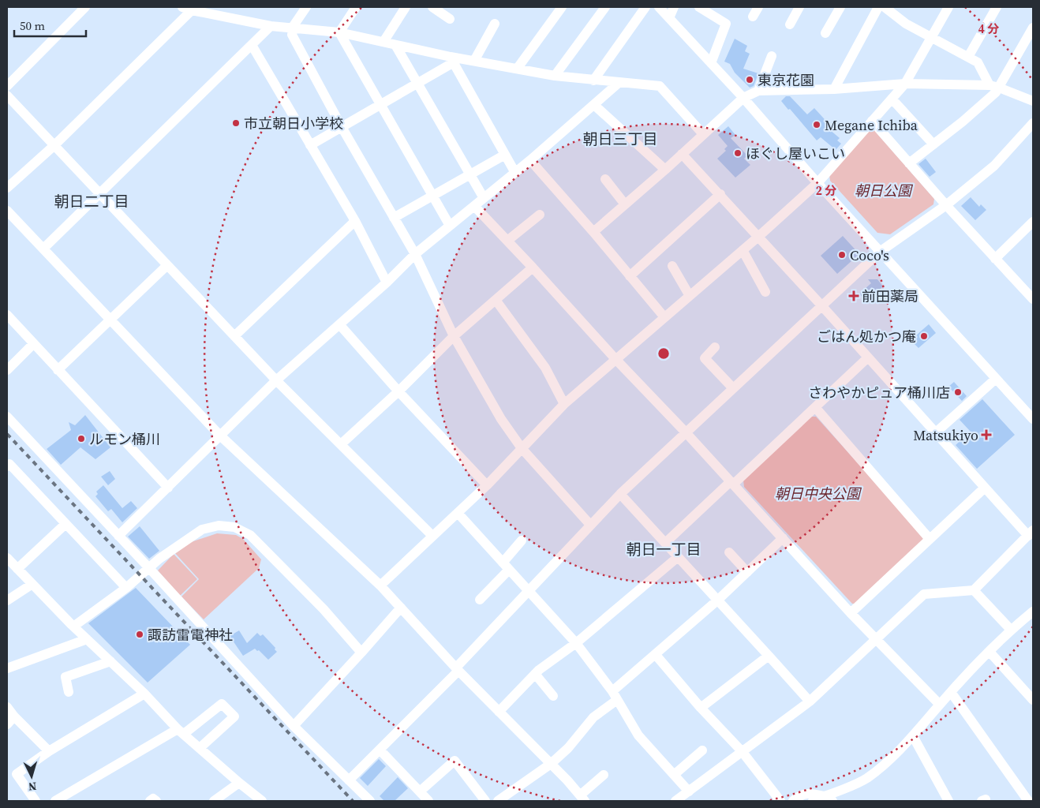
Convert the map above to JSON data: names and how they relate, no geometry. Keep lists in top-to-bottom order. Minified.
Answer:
{"districts":["朝日三丁目","朝日二丁目","朝日一丁目"],"parks":["朝日公園","朝日中央公園"],"places":{"other":["東京花園","市立朝日小学校","Megane Ichiba","ほぐし屋いこい","Coco's","ごはん処かつ庵","さわやかピュア桶川店","ルモン桶川","諏訪雷電神社"],"health":["前田薬局","Matsukiyo"]},"scale_bar":"50 m","north":"bottom","rings":["4 分","2 分"]}
